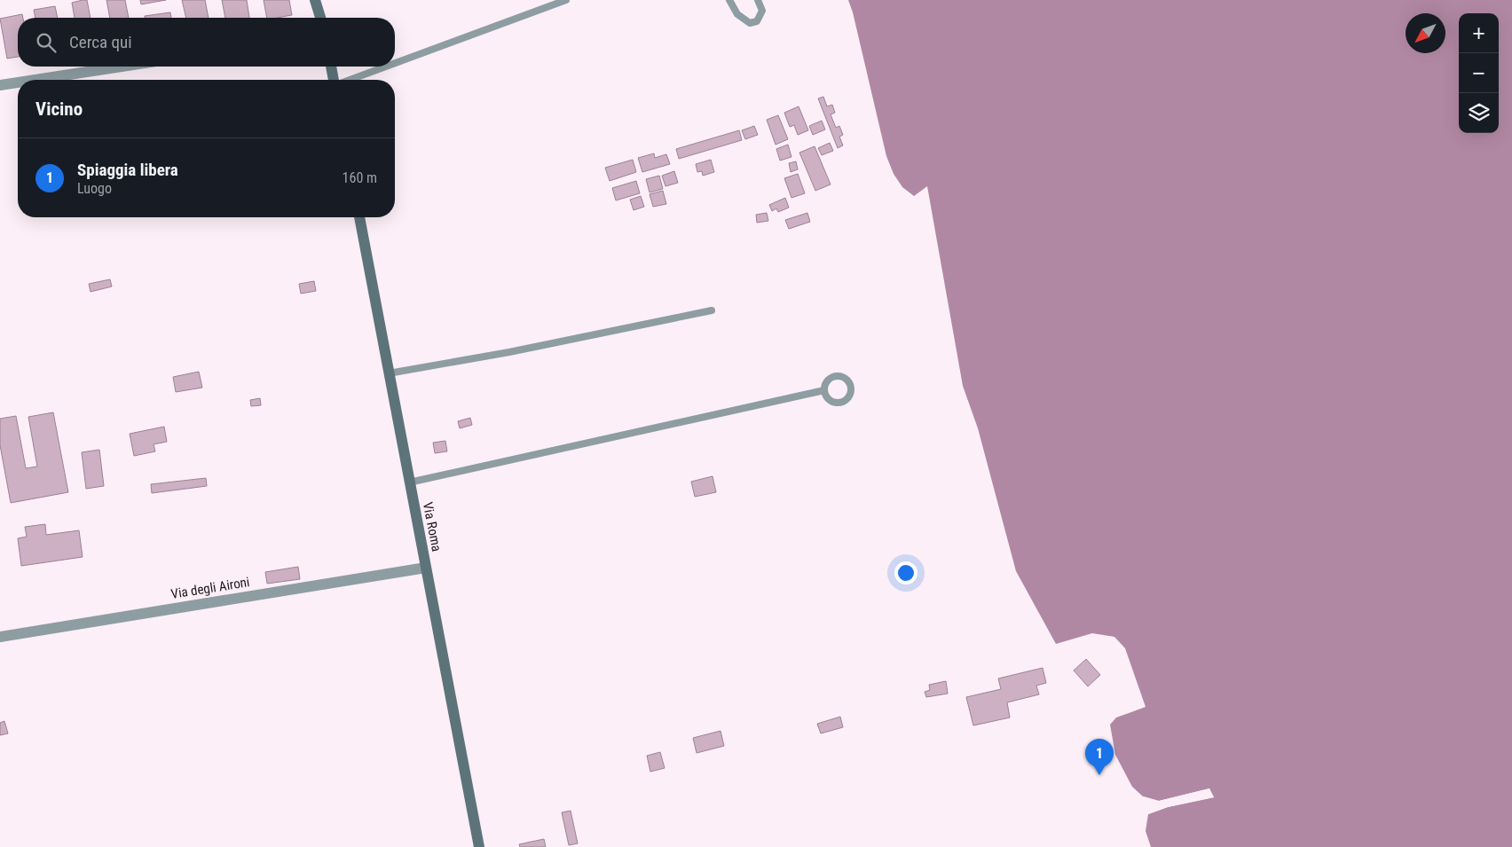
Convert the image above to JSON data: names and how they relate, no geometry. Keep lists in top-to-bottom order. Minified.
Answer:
{"streets":{"street":["Via Roma","Via degli Aironi"]},"crossings":[["Via Roma","Via degli Aironi"]],"north":"bottom left","page":{"map_buttons":["+","−"],"search":"Cerca qui","heading":"Vicino","list":[{"mark":"1","name":"Spiaggia libera","note":"Luogo","value":"160 m"}],"pins":"1"}}
